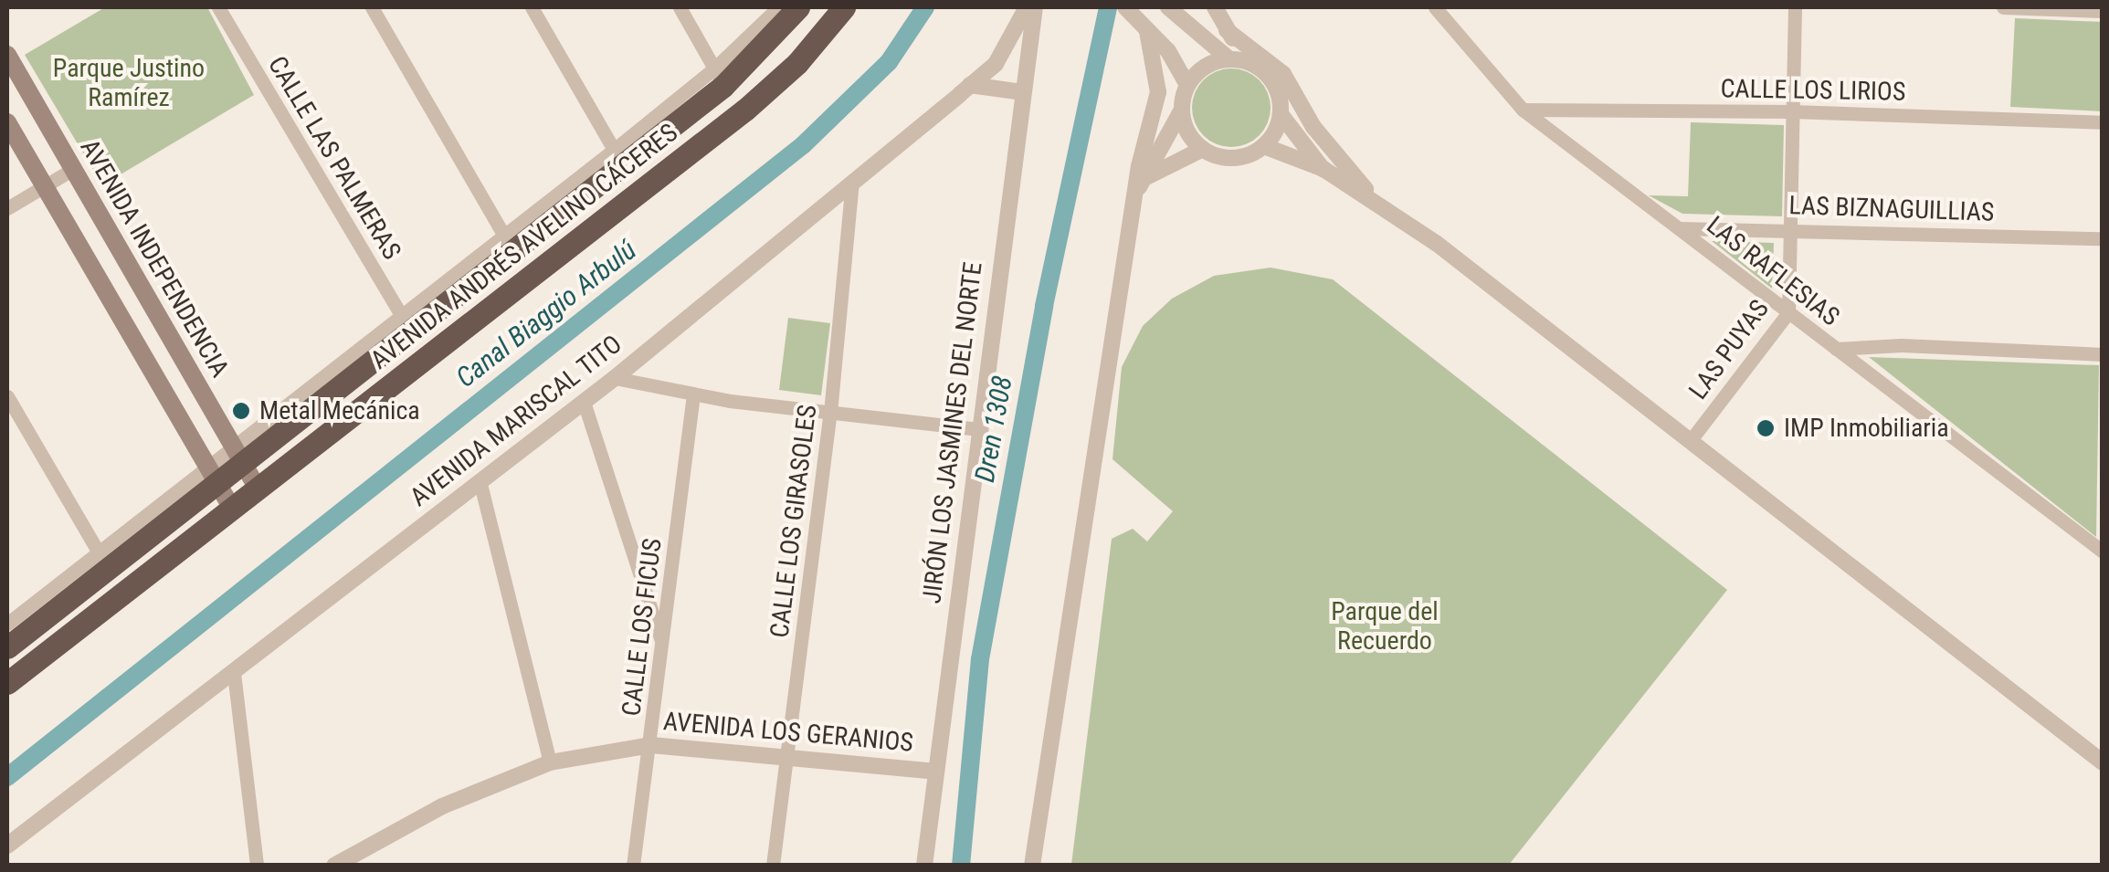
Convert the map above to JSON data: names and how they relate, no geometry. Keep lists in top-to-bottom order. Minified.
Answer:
{"streets":{"highway":["AVENIDA ANDRÉS AVELINO CÁCERES"],"main road":["AVENIDA INDEPENDENCIA"],"street":["CALLE LOS LIRIOS","CALLE LAS PALMERAS","LAS BIZNAGUILLIAS","LAS RAFLESIAS","LAS PUYAS","AVENIDA MARISCAL TITO","JIRÓN LOS JASMINES DEL NORTE","CALLE LOS GIRASOLES","CALLE LOS FICUS","AVENIDA LOS GERANIOS"]},"crossings":[["CALLE LOS LIRIOS","LAS RAFLESIAS"],["CALLE LOS LIRIOS","LAS PUYAS"],["CALLE LAS PALMERAS","AVENIDA ANDRÉS AVELINO CÁCERES"],["LAS BIZNAGUILLIAS","LAS RAFLESIAS"],["LAS BIZNAGUILLIAS","LAS PUYAS"],["AVENIDA ANDRÉS AVELINO CÁCERES","AVENIDA INDEPENDENCIA"],["LAS RAFLESIAS","LAS PUYAS"],["AVENIDA MARISCAL TITO","CALLE LOS GIRASOLES"],["JIRÓN LOS JASMINES DEL NORTE","AVENIDA LOS GERANIOS"],["CALLE LOS GIRASOLES","AVENIDA LOS GERANIOS"],["CALLE LOS FICUS","AVENIDA LOS GERANIOS"]],"water":["Canal Biaggio Arbulú","Dren 1308"],"parks":["Parque Justino Ramírez","Parque del Recuerdo"],"places":["Metal Mecánica","IMP Inmobiliaria"]}
